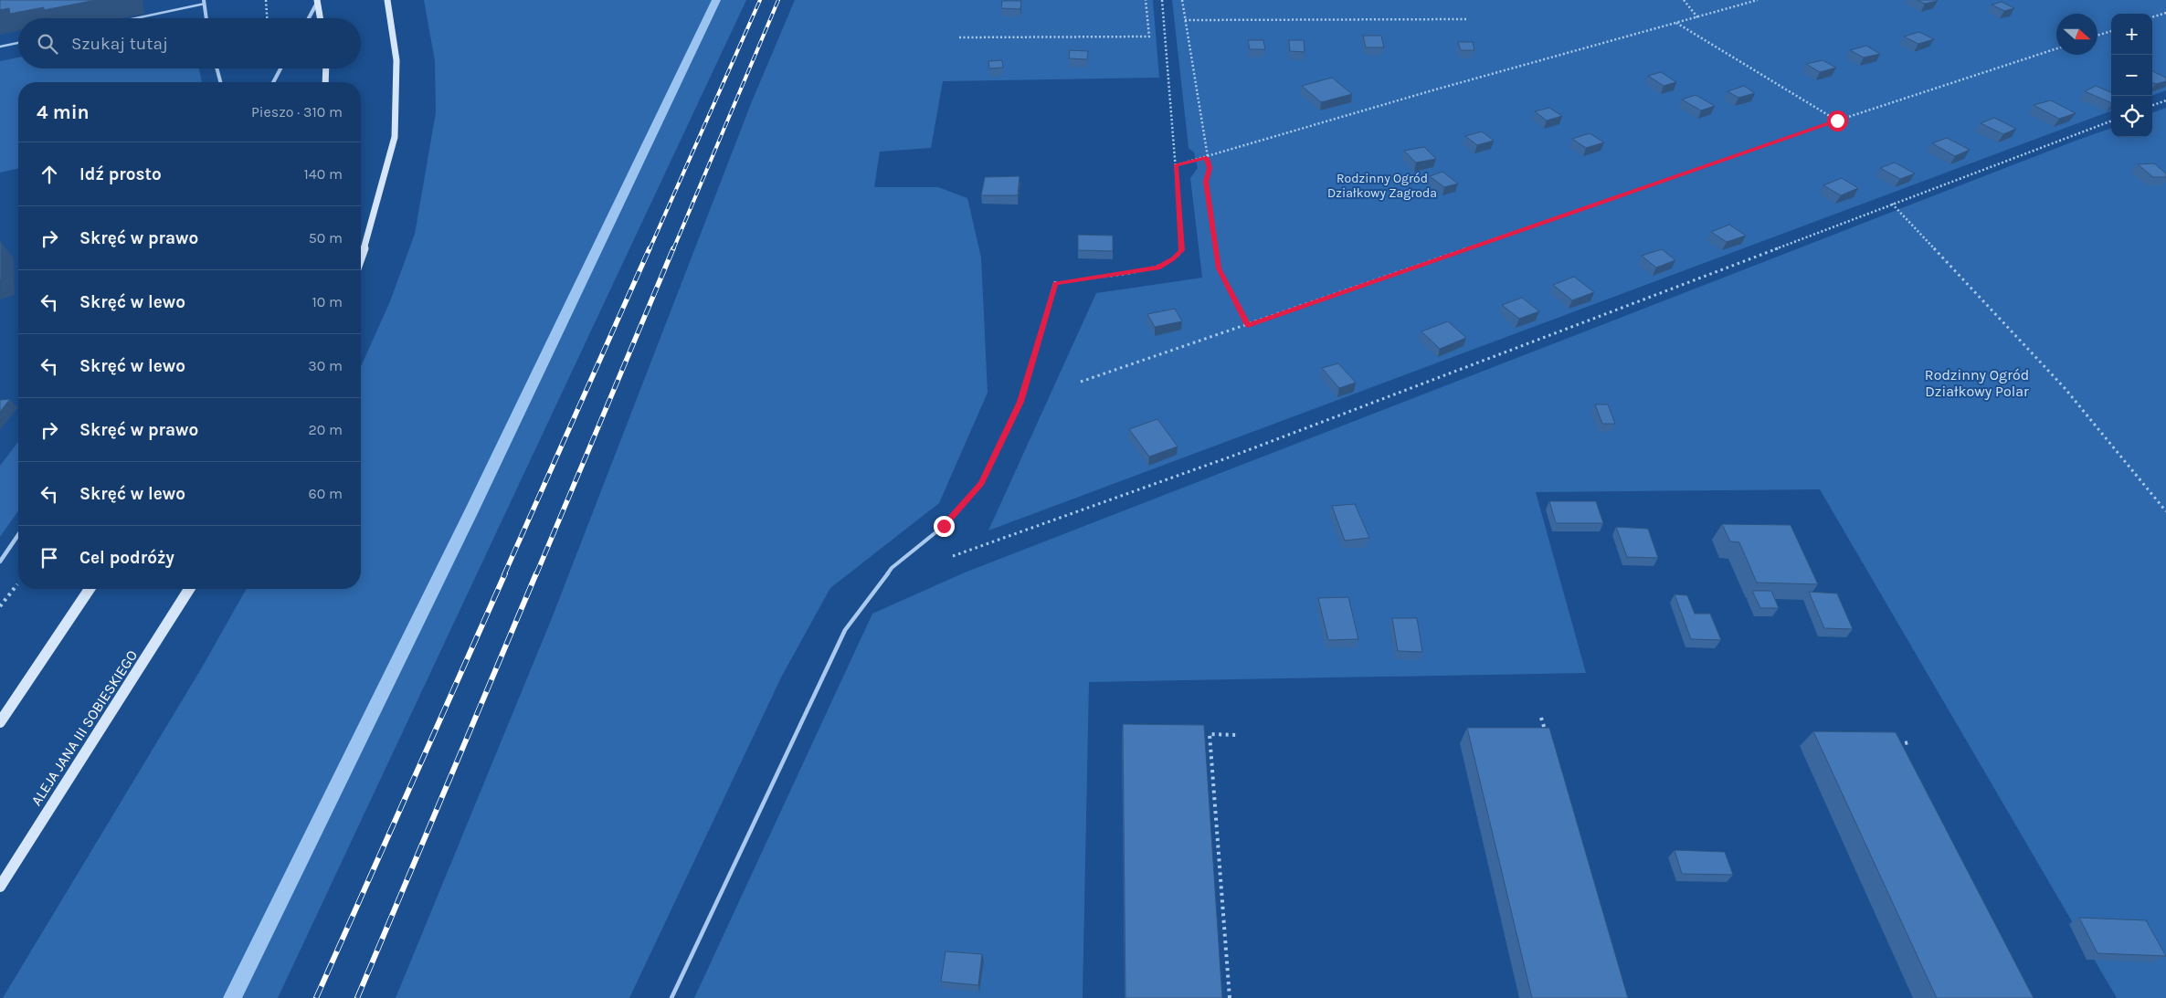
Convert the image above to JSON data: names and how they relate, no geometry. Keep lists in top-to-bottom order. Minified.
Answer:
{"streets":{"main road":["ALEJA JANA III SOBIESKIEGO"]},"parks":["Rodzinny Ogród Działkowy Zagroda","Rodzinny Ogród Działkowy Polar"],"north":"right","page":{"map_buttons":["+","−"],"search":"Szukaj tutaj","heading":["4 min","Pieszo · 310 m"],"list":[["Idź prosto","140 m"],["Skręć w prawo","50 m"],["Skręć w lewo","10 m"],["Skręć w lewo","30 m"],["Skręć w prawo","20 m"],["Skręć w lewo","60 m"],"Cel podróży"]}}
